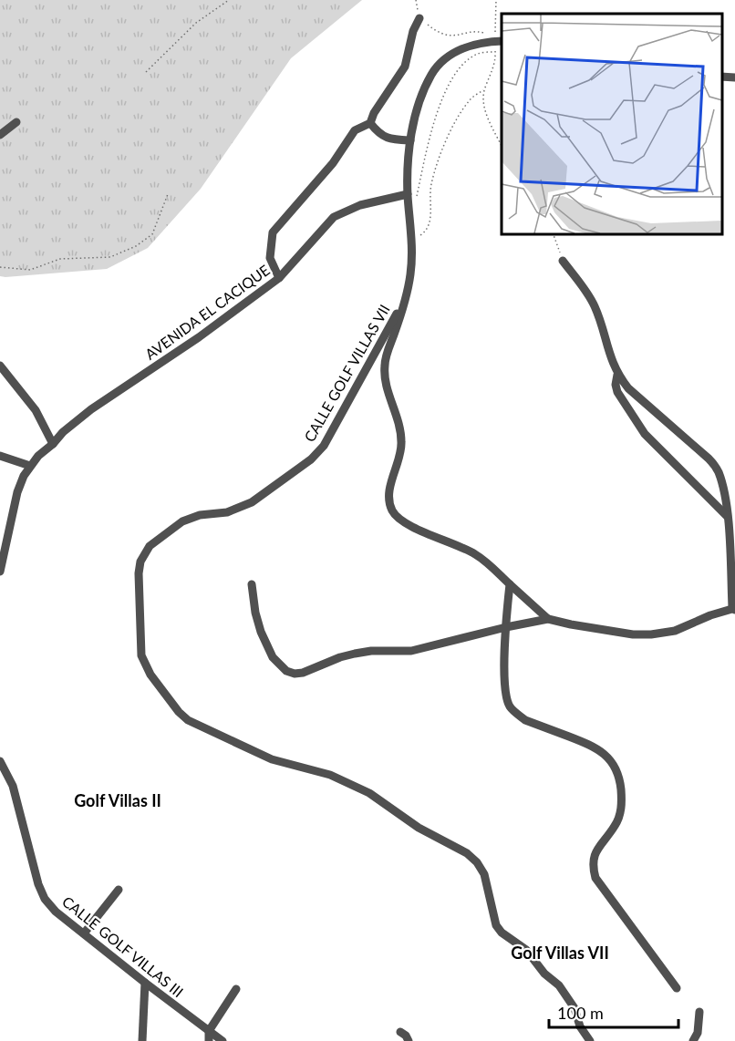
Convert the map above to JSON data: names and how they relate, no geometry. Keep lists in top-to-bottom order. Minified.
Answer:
{"streets":{"street":["AVENIDA EL CACIQUE","CALLE GOLF VILLAS VII","CALLE GOLF VILLAS III"]},"districts":["Golf Villas II","Golf Villas VII"],"scale_bar":"100 m"}
